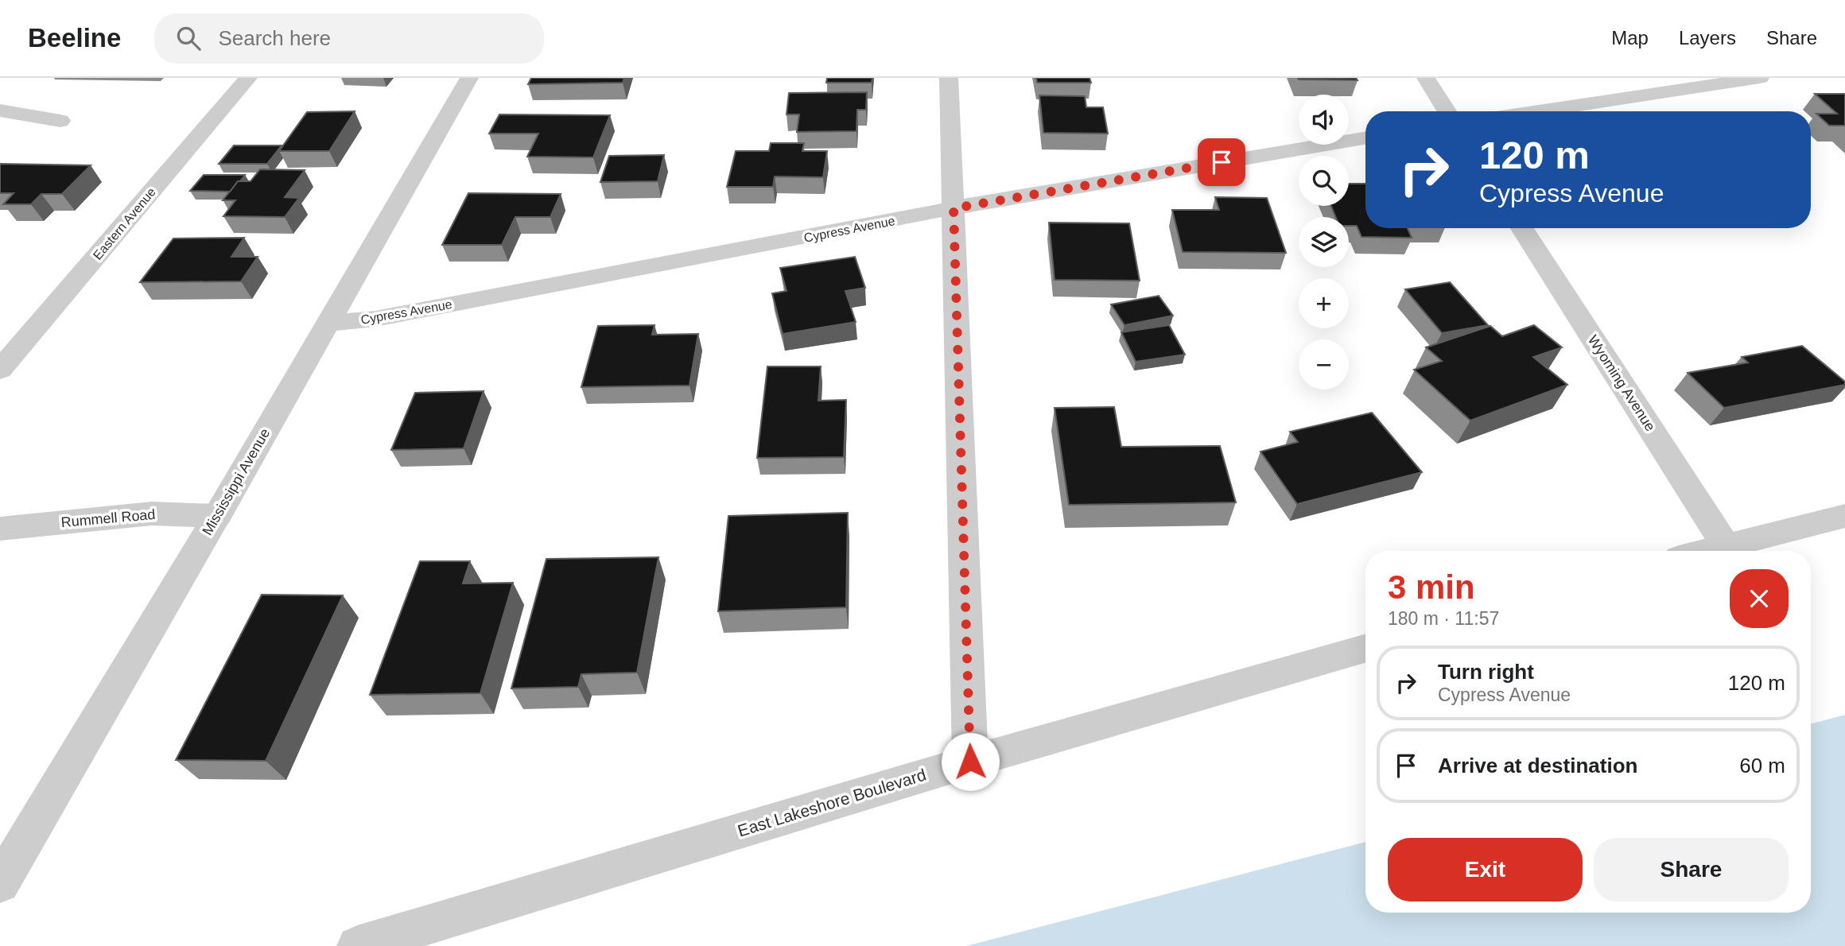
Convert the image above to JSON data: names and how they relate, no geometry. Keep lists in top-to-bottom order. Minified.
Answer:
{"streets":{"street":["Eastern Avenue","Cypress Avenue","Wyoming Avenue","Mississippi Avenue","Rummell Road","East Lakeshore Boulevard"]},"crossings":[["Cypress Avenue","Mississippi Avenue"],["Mississippi Avenue","Rummell Road"]],"page":{"header":"Beeline","search":"Search here","nav":["Map","Layers","Share"],"map_buttons":["+","−"],"turn":["120 m","Cypress Avenue"],"heading":["3 min","180 m · 11:57"],"list":[{"name":"Turn right","note":"Cypress Avenue","value":"120 m"},{"name":"Arrive at destination","value":"60 m"}],"buttons":["Exit","Share"]}}
